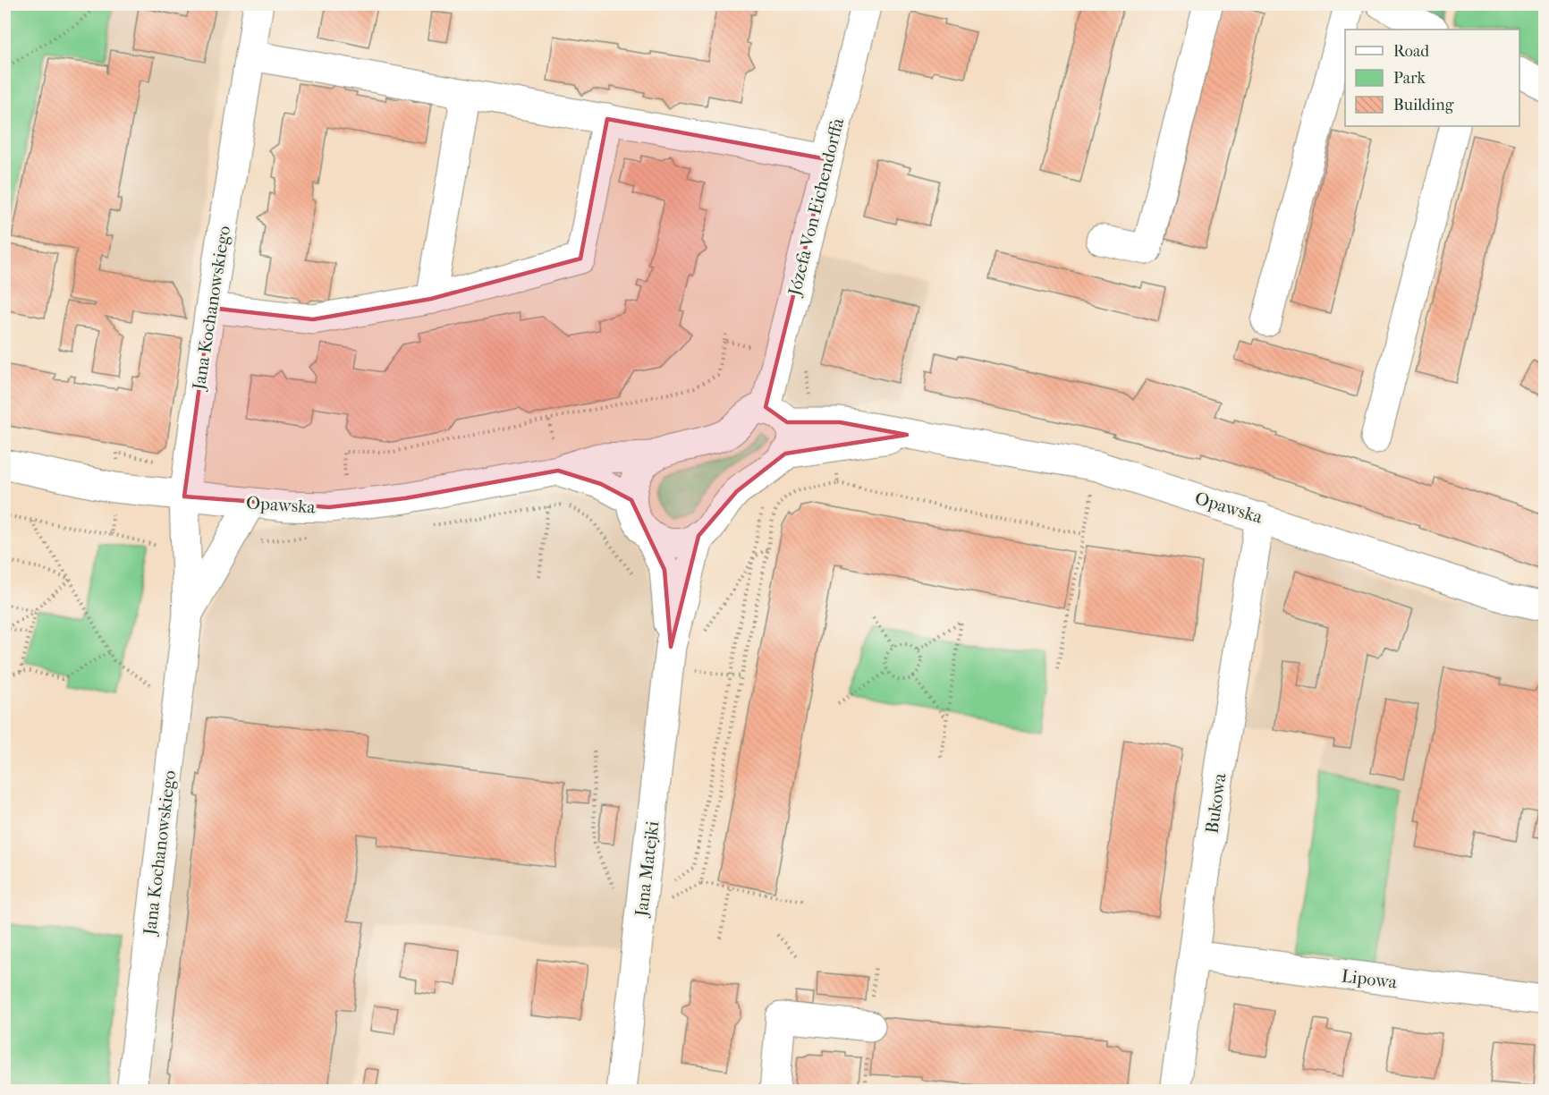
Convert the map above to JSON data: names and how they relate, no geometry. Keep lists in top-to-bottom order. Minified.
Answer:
{"streets":{"street":["Józefa Von Eichendorffa","Jana Kochanowskiego","Opawska","Bukowa","Jana Matejki","Lipowa"]},"crossings":[["Józefa Von Eichendorffa","Opawska"],["Jana Kochanowskiego","Opawska"],["Opawska","Bukowa"],["Opawska","Jana Matejki"],["Bukowa","Lipowa"]],"legend":["Road","Park","Building"]}
